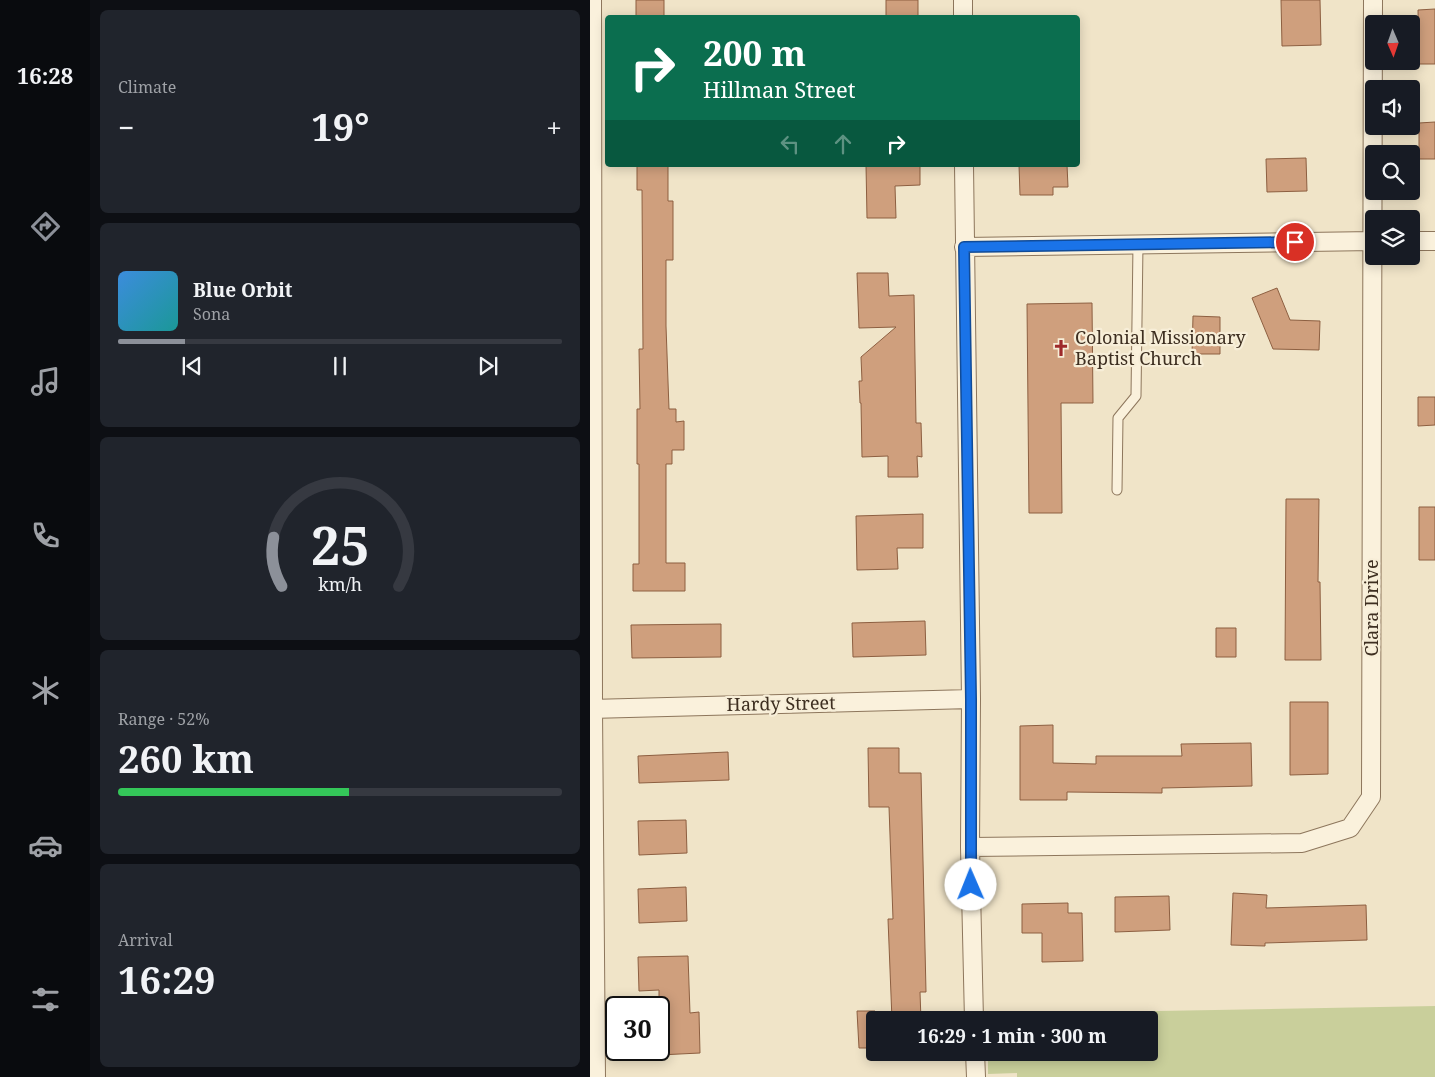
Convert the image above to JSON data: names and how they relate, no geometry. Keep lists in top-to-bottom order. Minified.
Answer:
{"streets":{"street":["Clara Drive","Hardy Street"]},"places":{"church":["Colonial Missionary Baptist Church"]},"north":"bottom","page":{"tabs":"16:28","tile":["Climate",["Range · 52%","260 km"],["Arrival","16:29"]],"turn":["200 m","Hillman Street"],"heat":["−","19°","+"],"song":["Blue Orbit","Sona"],"limit":"30","trip":"16:29 · 1 min · 300 m","gauge":["25","km/h"]}}
